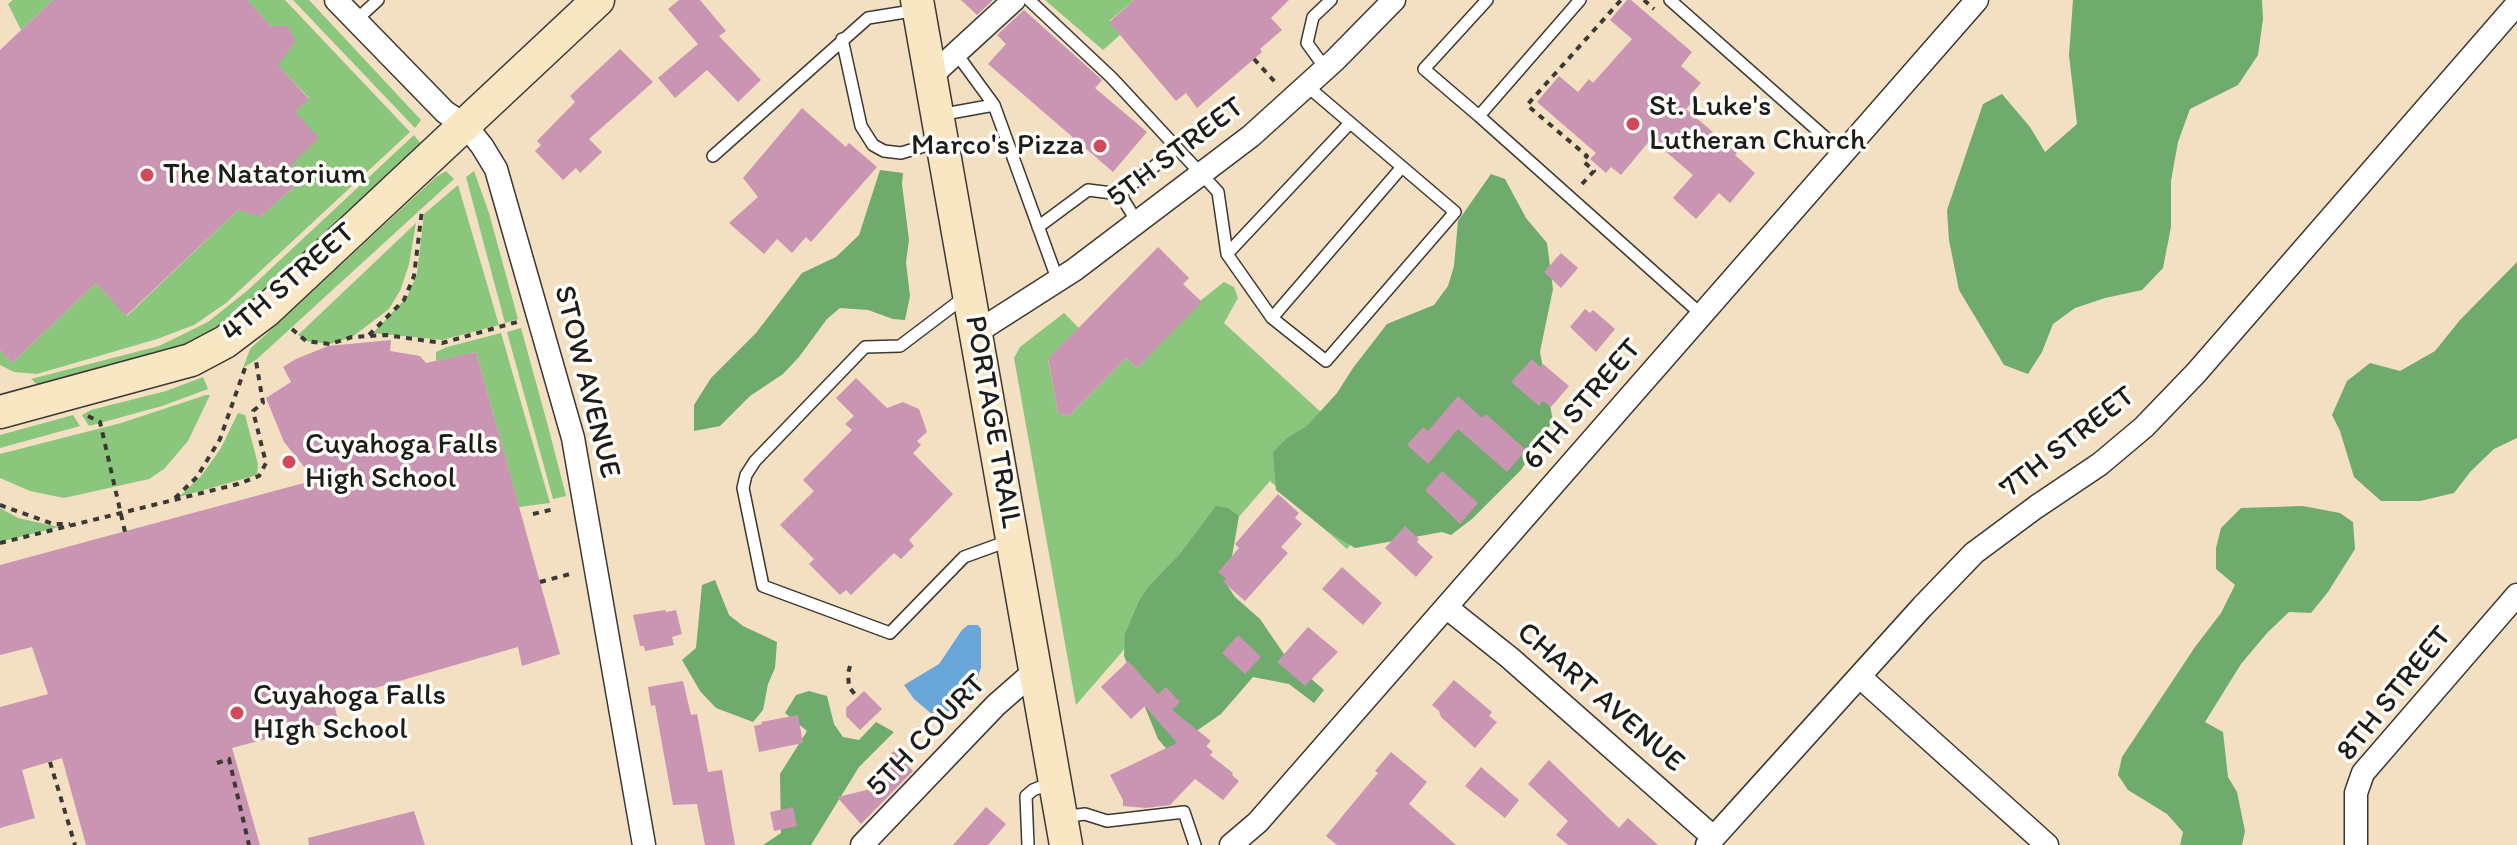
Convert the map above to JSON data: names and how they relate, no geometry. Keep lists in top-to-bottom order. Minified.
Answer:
{"streets":{"main road":["4TH STREET","PORTAGE TRAIL"],"street":["5TH STREET","STOW AVENUE","6TH STREET","7TH STREET","8TH STREET","CHART AVENUE","5TH COURT"]},"crossings":[["5TH STREET","PORTAGE TRAIL"],["4TH STREET","STOW AVENUE"],["6TH STREET","CHART AVENUE"],["PORTAGE TRAIL","5TH COURT"],["7TH STREET","CHART AVENUE"]],"places":["St. Luke's Lutheran Church","Marco's Pizza","The Natatorium","Cuyahoga Falls High School","Cuyahoga Falls HIgh School"]}
